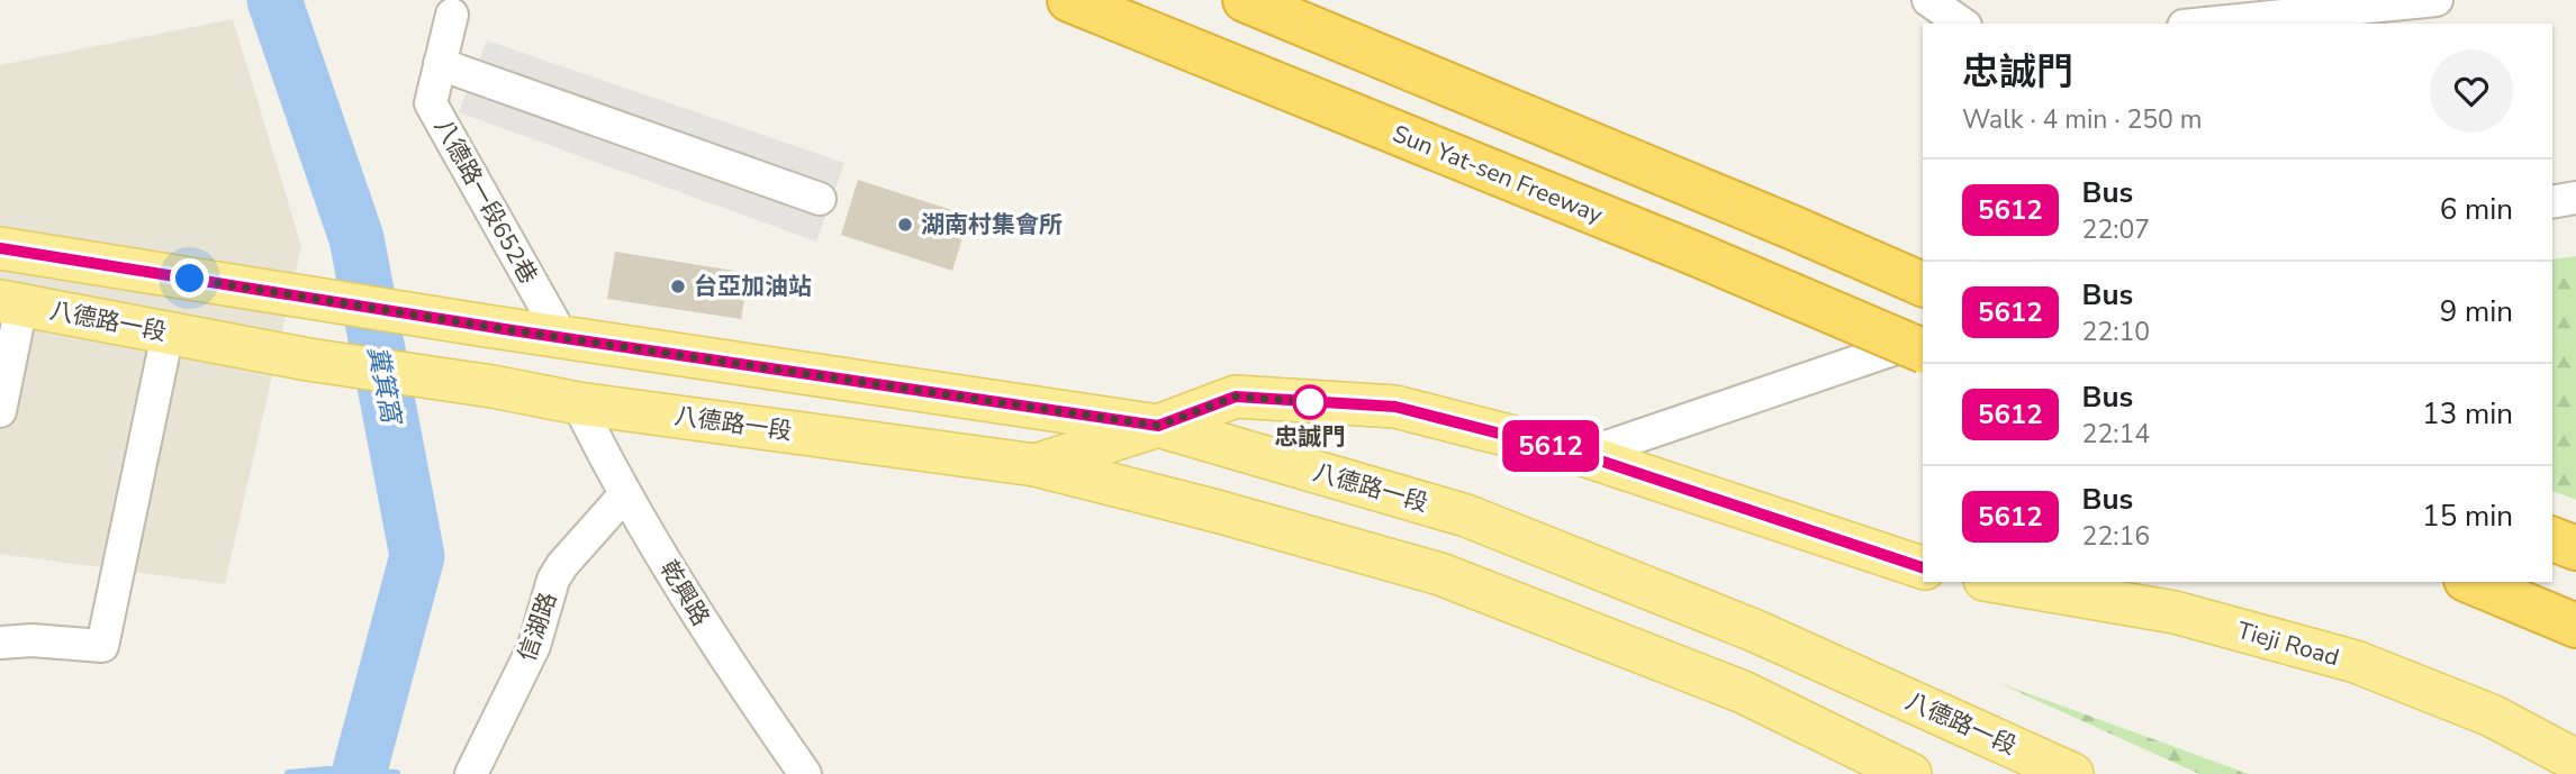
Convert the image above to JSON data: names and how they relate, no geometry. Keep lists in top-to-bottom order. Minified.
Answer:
{"streets":{"highway":["Sun Yat-sen Freeway"],"main road":["八德路一段","Tieji Road"],"street":["八德路一段652巷","乾興路","信湖路"]},"crossings":[["八德路一段652巷","八德路一段"],["八德路一段","乾興路"],["乾興路","信湖路"]],"water":["糞箕窩"],"places":["湖南村集會所","台亞加油站","忠誠門"],"lines":["bus line 5612"],"page":{"on_map":"5612","heading":["忠誠門","Walk · 4 min · 250 m"],"list":[{"mark":"5612","name":"Bus","note":"22:07","value":"6 min"},{"mark":"5612","name":"Bus","note":"22:10","value":"9 min"},{"mark":"5612","name":"Bus","note":"22:14","value":"13 min"},{"mark":"5612","name":"Bus","note":"22:16","value":"15 min"}]}}
